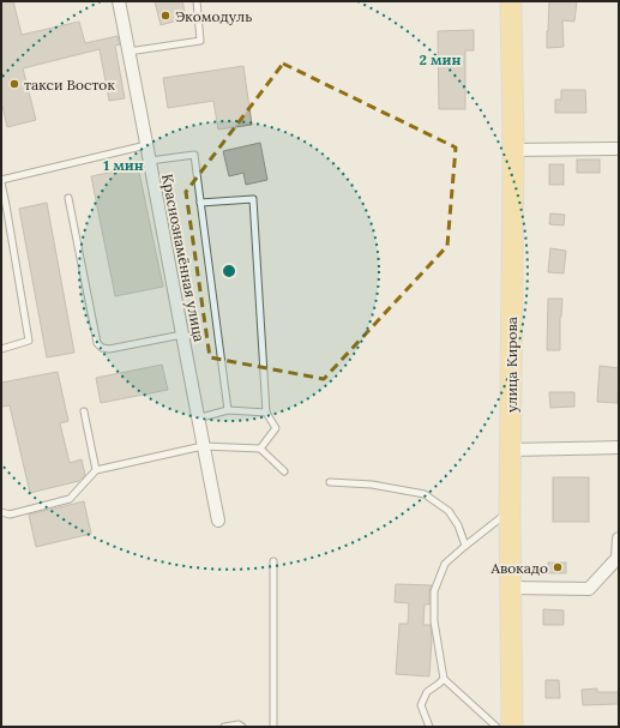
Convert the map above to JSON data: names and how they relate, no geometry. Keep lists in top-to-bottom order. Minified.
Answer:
{"streets":{"highway":["улица Кирова"],"street":["Краснознамённая улица"]},"places":["Экомодуль","такси Восток","Авокадо"],"rings":["2 мин","1 мин"]}
